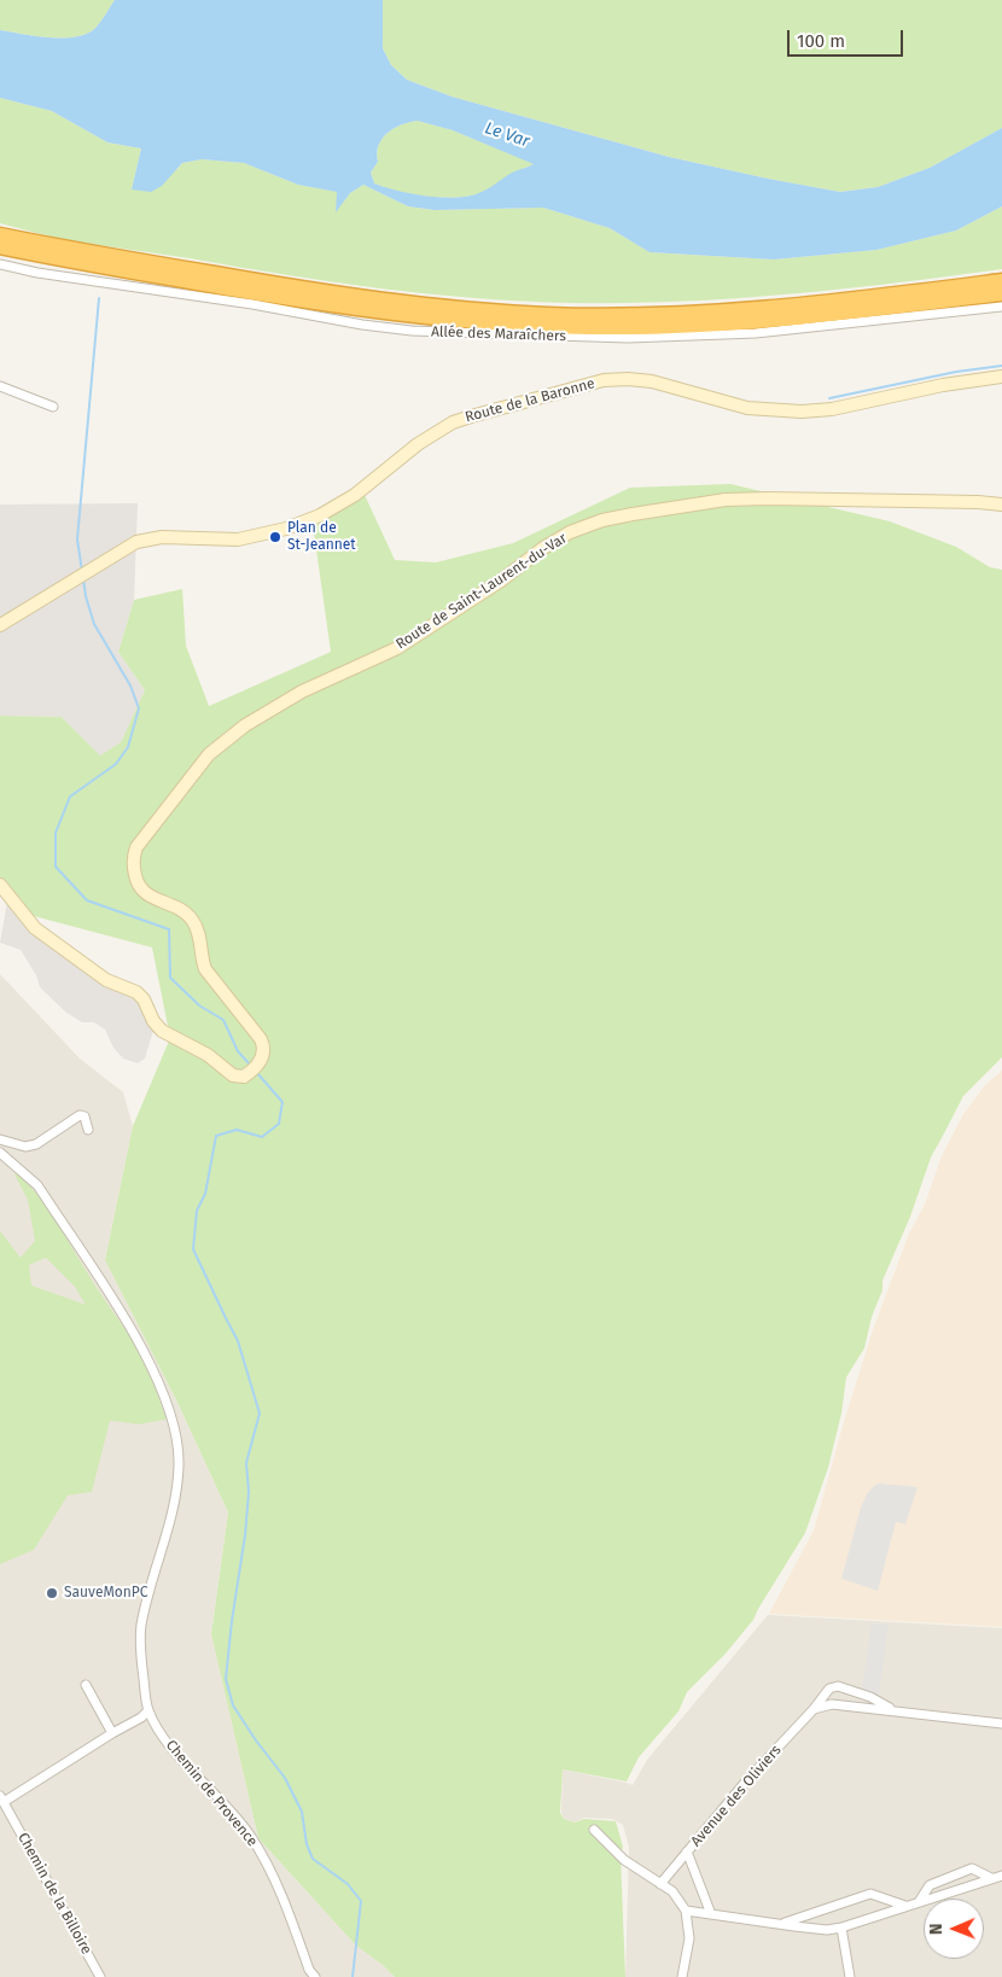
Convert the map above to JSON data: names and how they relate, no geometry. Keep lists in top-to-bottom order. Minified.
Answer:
{"streets":{"street":["Allée des Maraîchers","Route de la Baronne","Route de Saint-Laurent-du-Var","Chemin de Provence","Avenue des Oliviers","Chemin de la Billoire"]},"crossings":[["Chemin de Provence","Chemin de la Billoire"]],"water":["Le Var"],"places":["Plan de St-Jeannet","SauveMonPC"],"scale_bar":"100 m","north":"left"}
